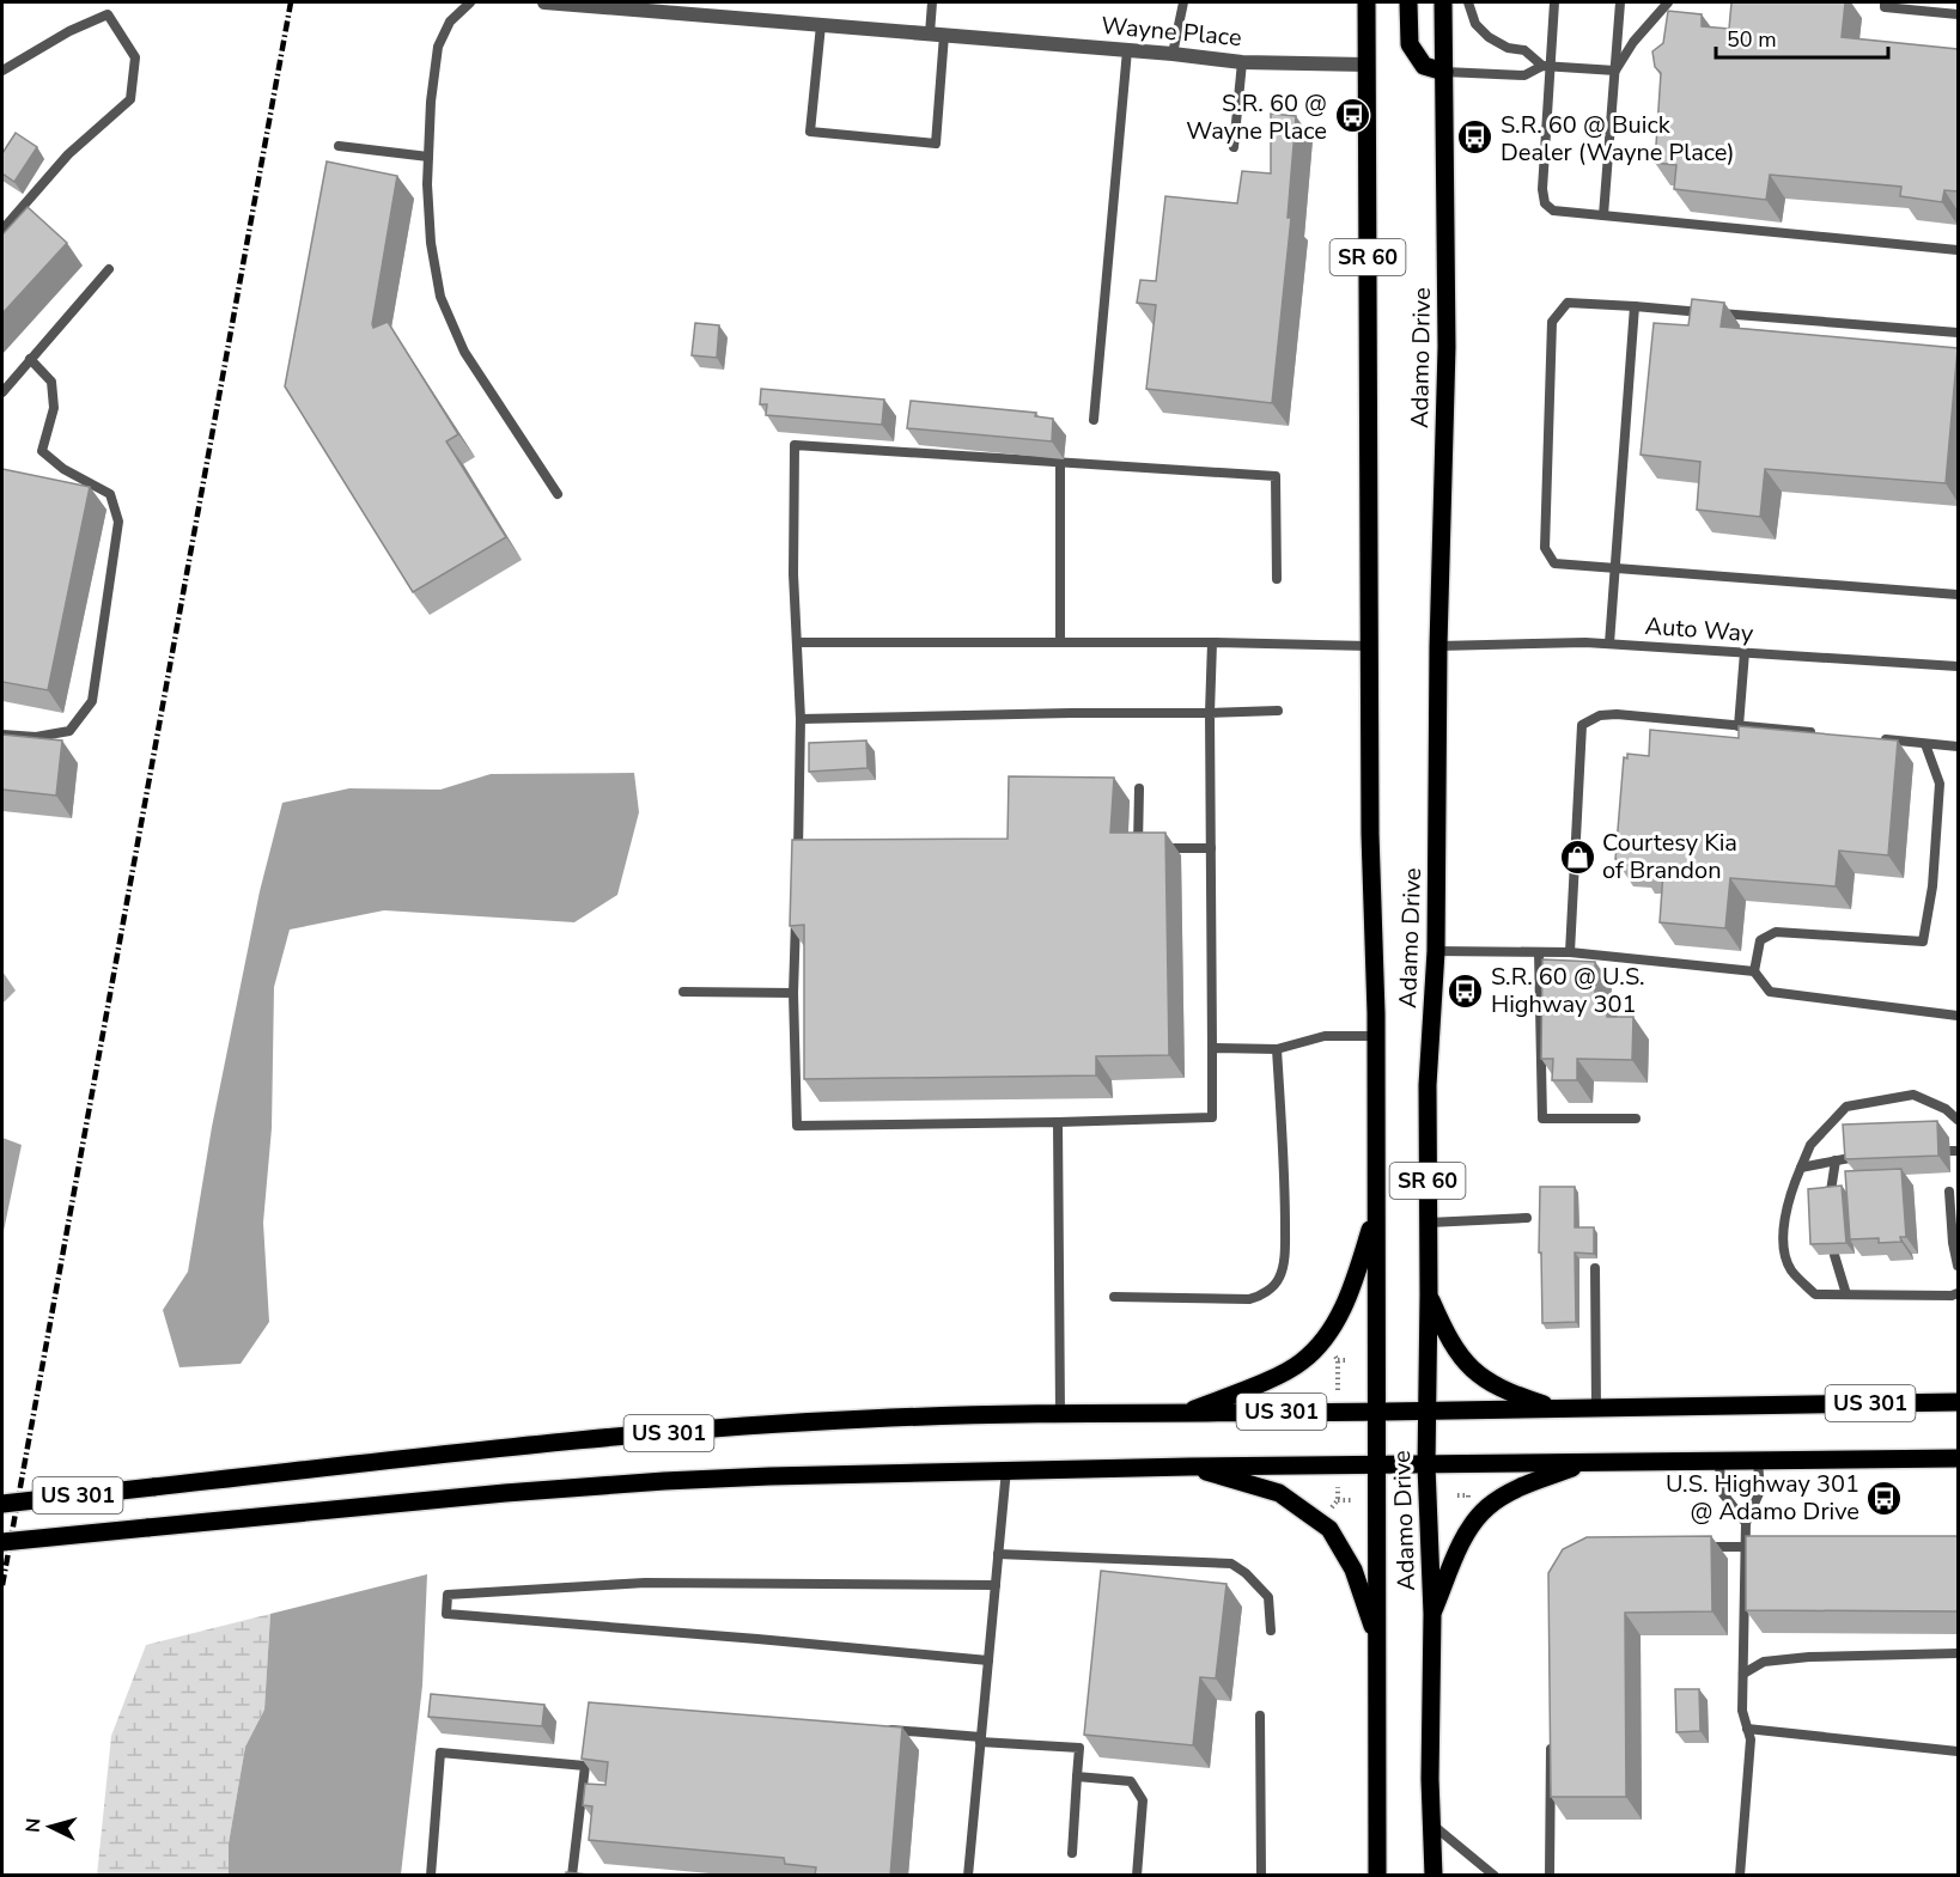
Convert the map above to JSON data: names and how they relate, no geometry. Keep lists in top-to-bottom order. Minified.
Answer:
{"streets":{"main road":["SR 60","Adamo Drive","US 301"],"street":["Wayne Place"],"lane":["Auto Way"]},"crossings":[["Wayne Place","Adamo Drive"],["Adamo Drive","Auto Way"],["Adamo Drive","US 301"]],"places":{"bus stop":["S.R. 60 @ Wayne Place","S.R. 60 @ Buick Dealer (Wayne Place)","S.R. 60 @ U.S. Highway 301","U.S. Highway 301 @ Adamo Drive"],"shop":["Courtesy Kia of Brandon"]},"scale_bar":"50 m","north":"left"}
